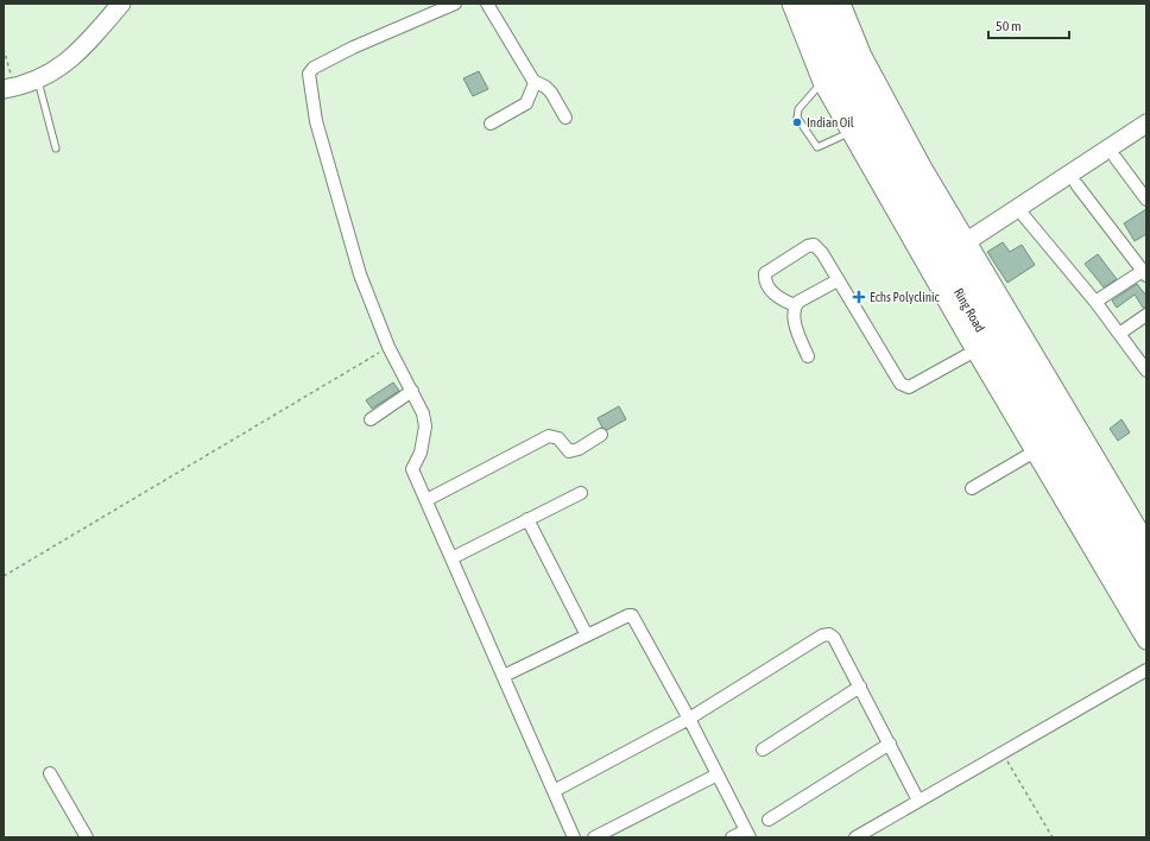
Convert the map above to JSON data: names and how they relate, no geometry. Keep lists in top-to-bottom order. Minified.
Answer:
{"streets":{"highway":["Ring Road"]},"places":{"other":["Indian Oil"],"health":["Echs Polyclinic"]},"scale_bar":"50 m"}
